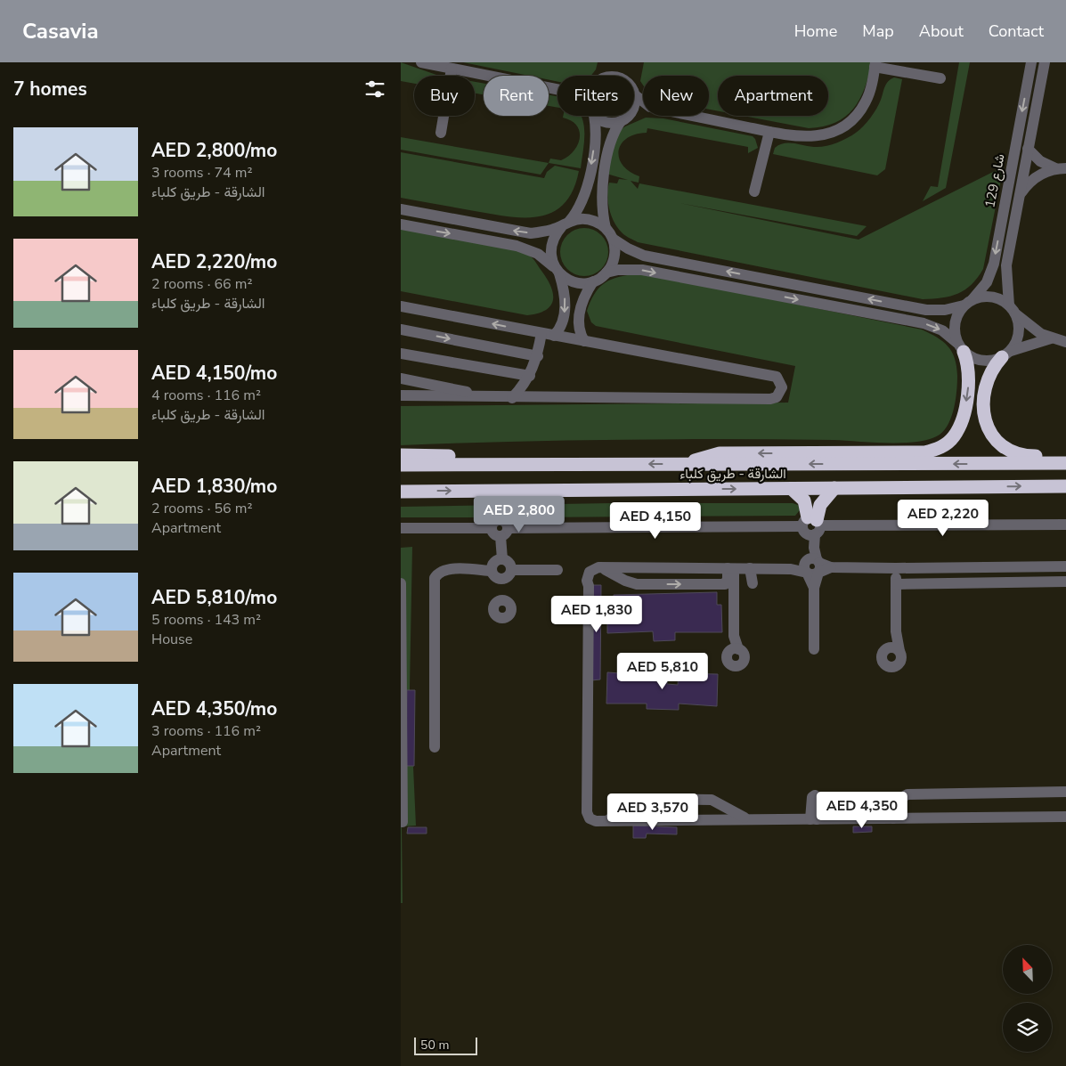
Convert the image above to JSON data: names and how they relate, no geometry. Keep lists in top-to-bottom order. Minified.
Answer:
{"streets":{"highway":["الشارقة - طريق كلباء"],"street":["شارع 129"]},"scale_bar":"50 m","north":"top left","page":{"header":"Casavia","nav":["Home","Map","About","Contact"],"heading":"7 homes","chip":["Buy","Rent","Filters","New","Apartment"],"list":[{"name":"AED 2,800/mo","note":"3 rooms · 74 m² · الشارقة - طريق كلباء"},{"name":"AED 2,220/mo","note":"2 rooms · 66 m² · الشارقة - طريق كلباء"},{"name":"AED 4,150/mo","note":"4 rooms · 116 m² · الشارقة - طريق كلباء"},{"name":"AED 1,830/mo","note":"2 rooms · 56 m² · Apartment"},{"name":"AED 5,810/mo","note":"5 rooms · 143 m² · House"},{"name":"AED 4,350/mo","note":"3 rooms · 116 m² · Apartment"}],"price":["AED 2,800","AED 2,220","AED 4,150","AED 1,830","AED 5,810","AED 4,350","AED 3,570"],"scale":"50 m"}}
